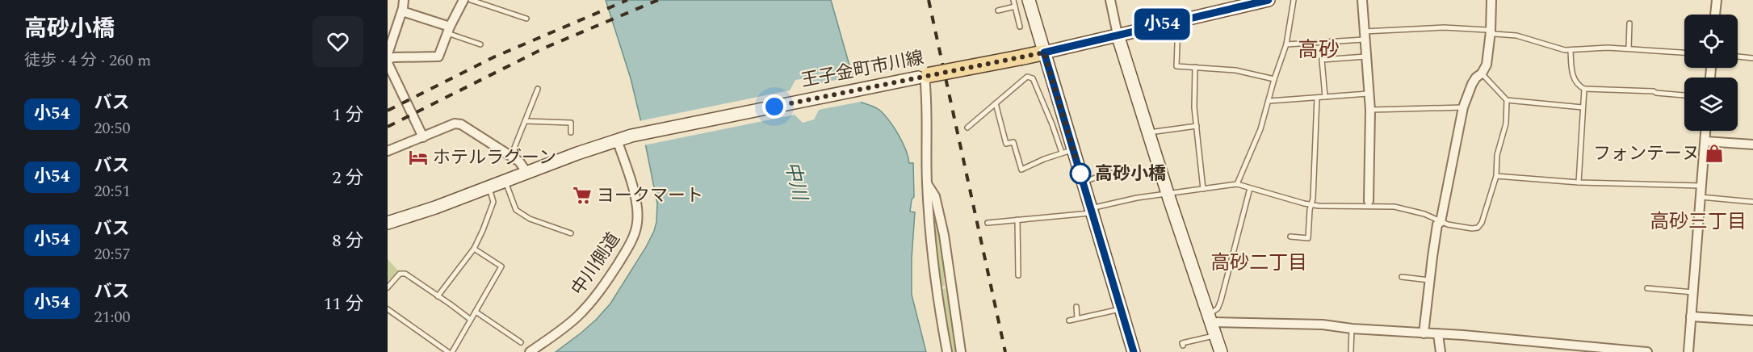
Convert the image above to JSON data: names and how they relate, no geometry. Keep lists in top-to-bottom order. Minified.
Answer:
{"streets":{"main road":["王子金町市川線"],"street":["中川側道"]},"crossings":[["王子金町市川線","中川側道"]],"districts":["高砂","高砂三丁目","高砂二丁目"],"water":["中川"],"places":{"shop":["フォンテーヌ"],"hotel":["ホテルラグーン"],"other":["高砂小橋"],"supermarket":["ヨークマート"]},"lines":["bus line 小54"],"page":{"heading":["高砂小橋","徒歩 · 4 分 · 260 m"],"on_map":"小54","list":[{"mark":"小54","name":"バス","note":"20:50","value":"1 分"},{"mark":"小54","name":"バス","note":"20:51","value":"2 分"},{"mark":"小54","name":"バス","note":"20:57","value":"8 分"},{"mark":"小54","name":"バス","note":"21:00","value":"11 分"}]}}
